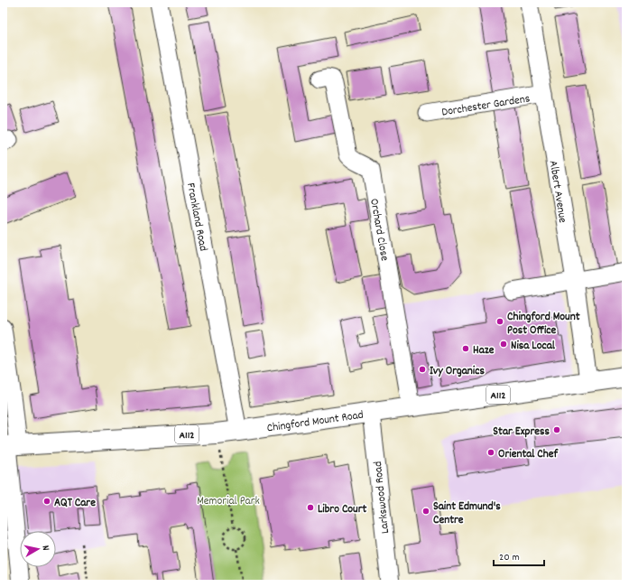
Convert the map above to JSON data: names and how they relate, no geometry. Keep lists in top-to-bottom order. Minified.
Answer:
{"streets":{"main road":["A112","Chingford Mount Road"],"street":["Dorchester Gardens","Albert Avenue","Frankland Road","Orchard Close","Larkswood Road"]},"crossings":[["Dorchester Gardens","Albert Avenue"],["Albert Avenue","Chingford Mount Road"],["Frankland Road","Chingford Mount Road"],["Orchard Close","Chingford Mount Road"],["Chingford Mount Road","Larkswood Road"]],"parks":["Memorial Park"],"places":["Chingford Mount Post Office","Nisa Local","Haze","Ivy Organics","Star Express","Oriental Chef","AQT Care","Libro Court","Saint Edmund's Centre"],"scale_bar":"20 m","north":"right"}
